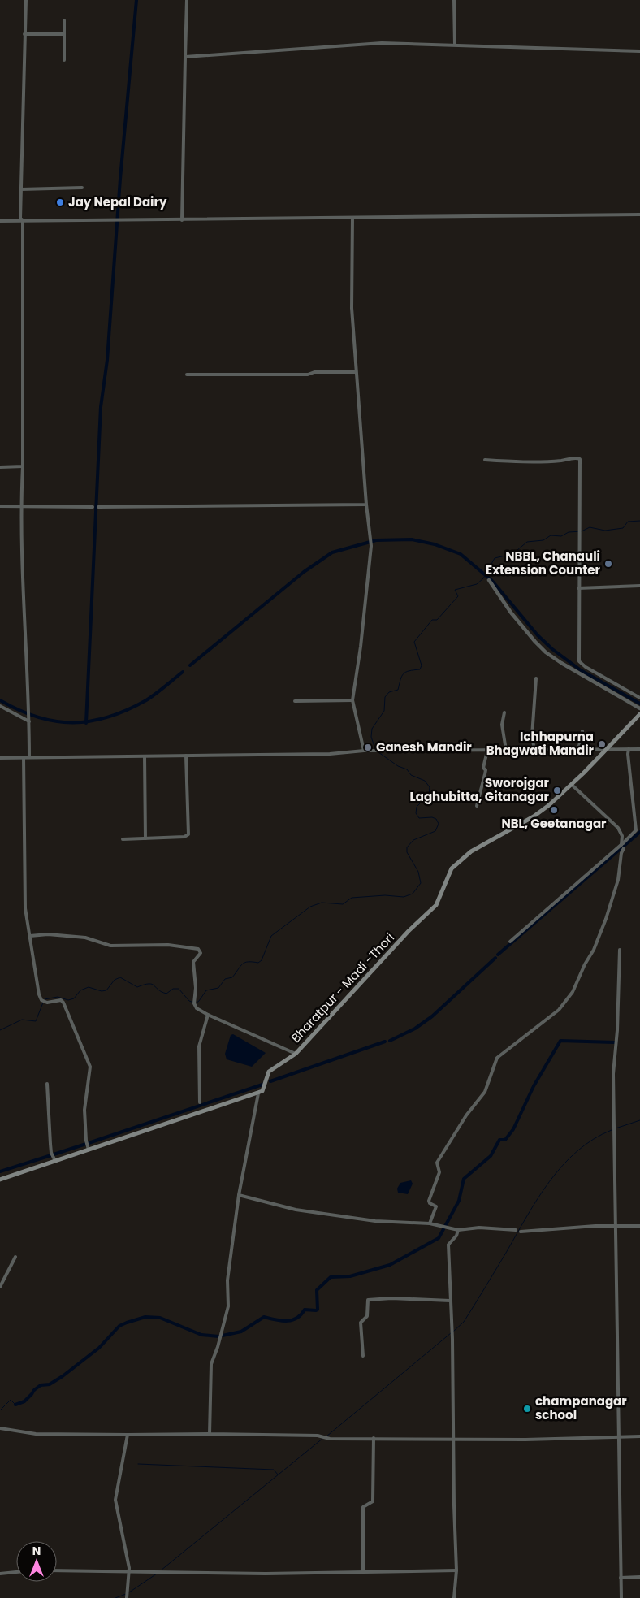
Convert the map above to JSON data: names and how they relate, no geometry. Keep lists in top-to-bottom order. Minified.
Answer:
{"streets":{"main road":["Bharatpur - Madi -Thori"]},"places":["Jay Nepal Dairy","NBBL, Chanauli Extension Counter","Ichhapurna Bhagwati Mandir","Ganesh Mandir","Sworojgar Laghubitta, Gitanagar","NBL, Geetanagar","champanagar school"],"north":"top"}
